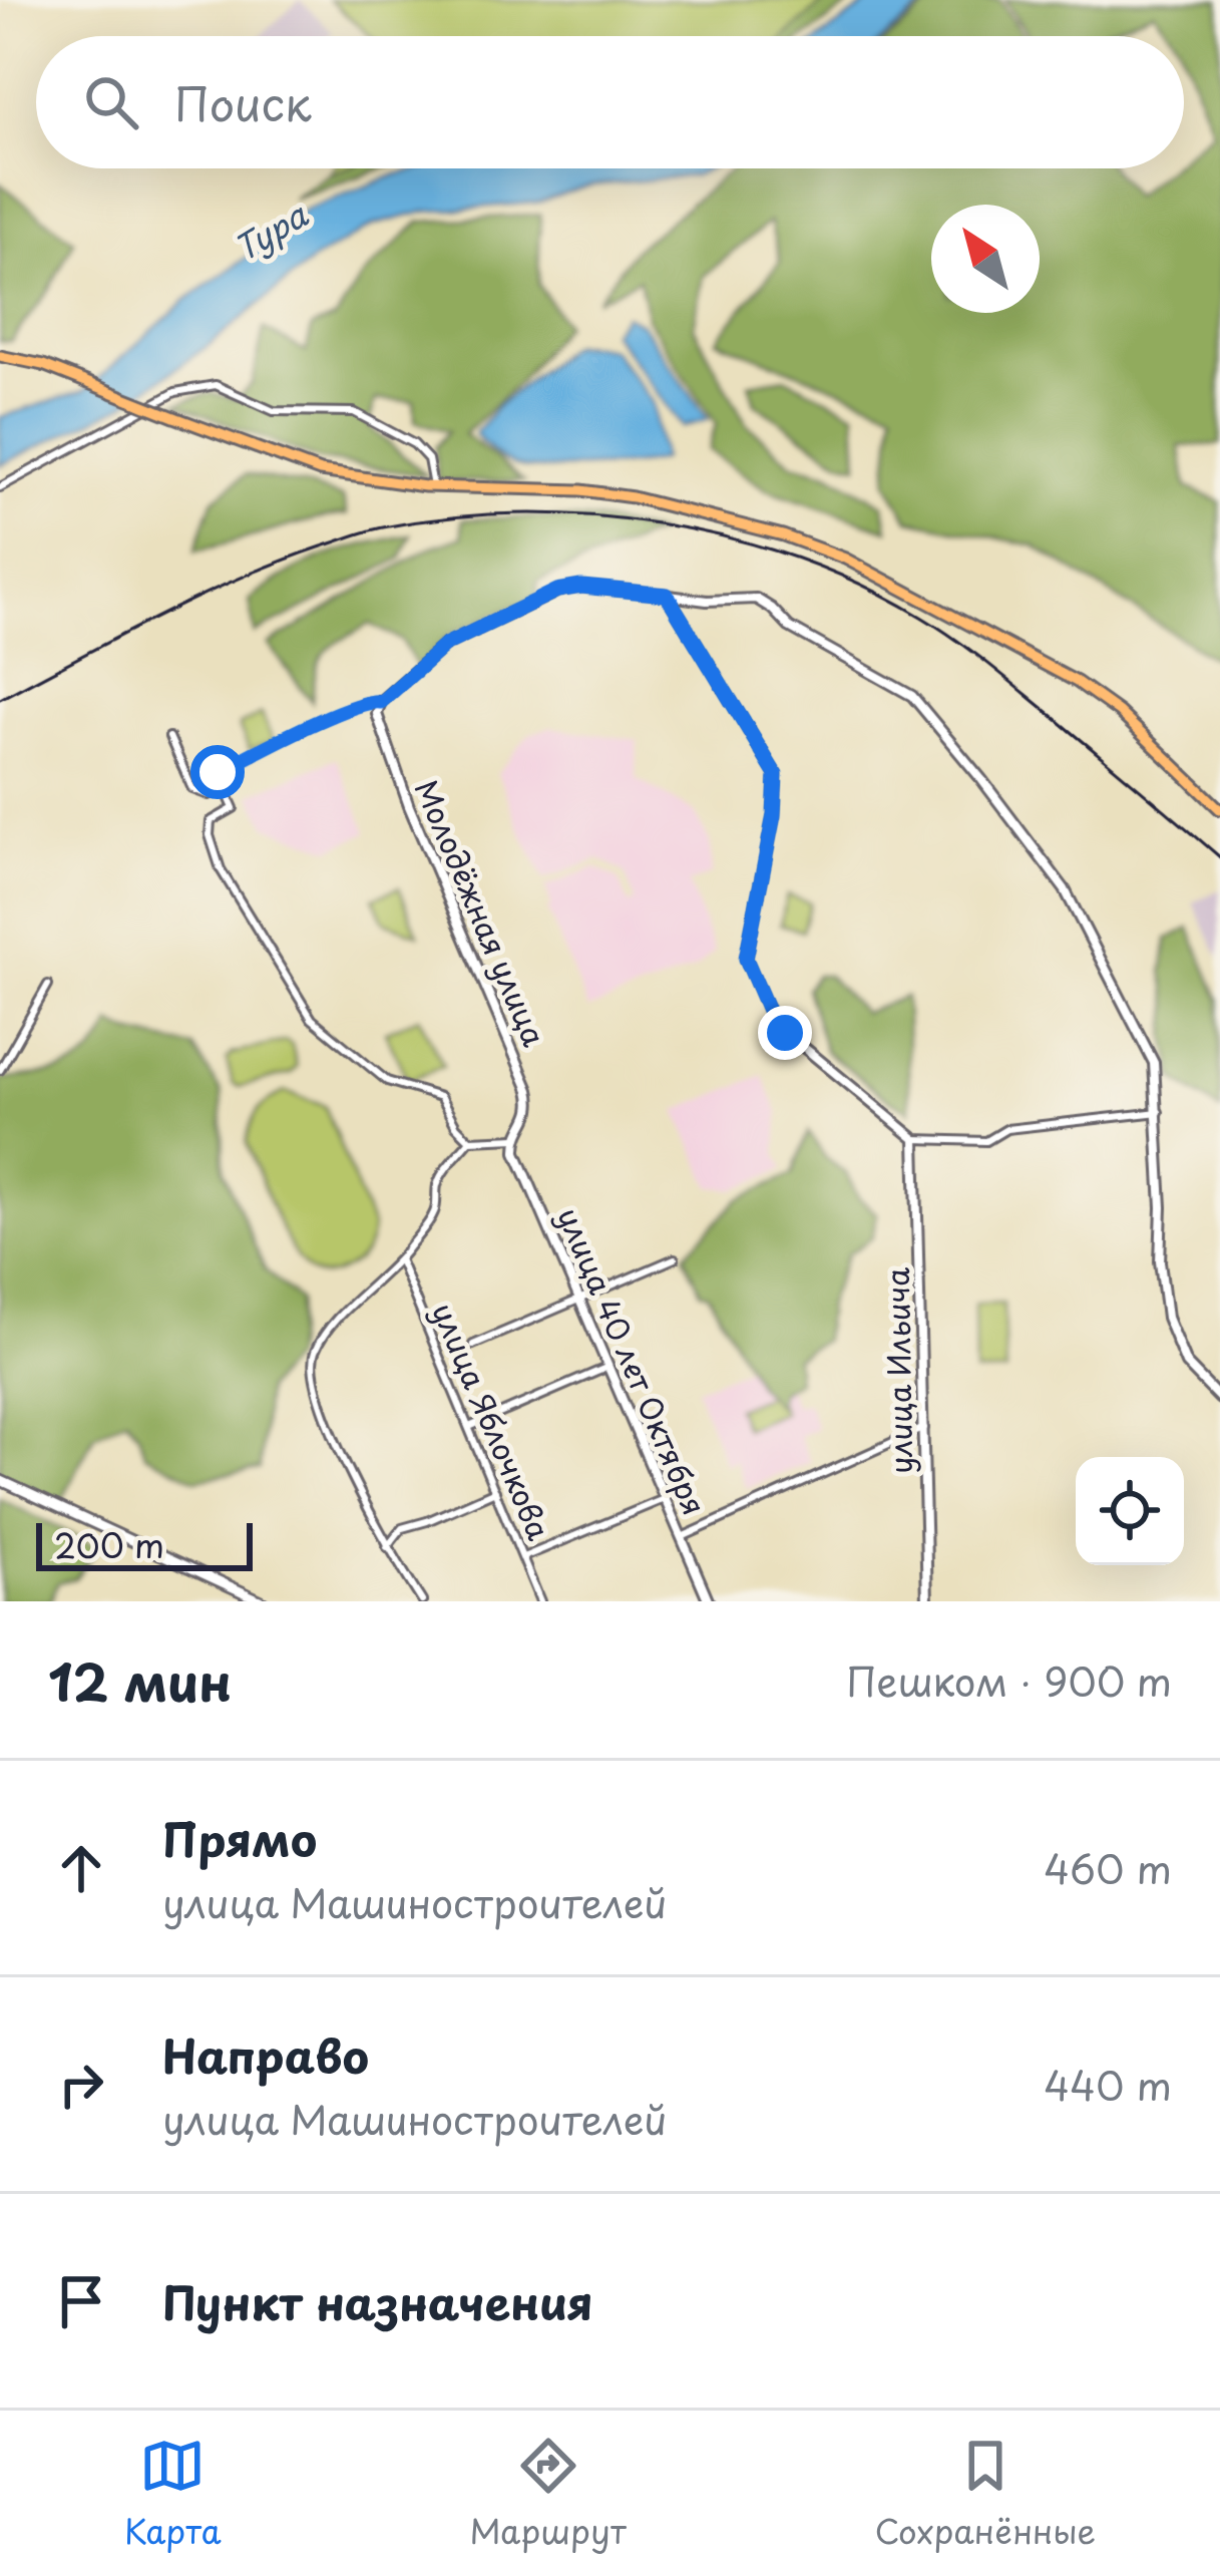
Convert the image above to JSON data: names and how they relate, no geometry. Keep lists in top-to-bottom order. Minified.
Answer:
{"streets":{"street":["Молодёжная улица","улица 40 лет Октября","улица Ильича","улица Яблочкова"]},"crossings":[["Молодёжная улица","улица 40 лет Октября"]],"water":["Тура"],"scale_bar":"200 m","north":"top left","page":{"search":"Поиск","scale":"200 m","heading":["12 мин","Пешком · 900 m"],"list":[["Прямо","улица Машиностроителей","460 m"],["Направо","улица Машиностроителей","440 m"],"Пункт назначения"],"nav":["Карта","Маршрут","Сохранённые"]}}
